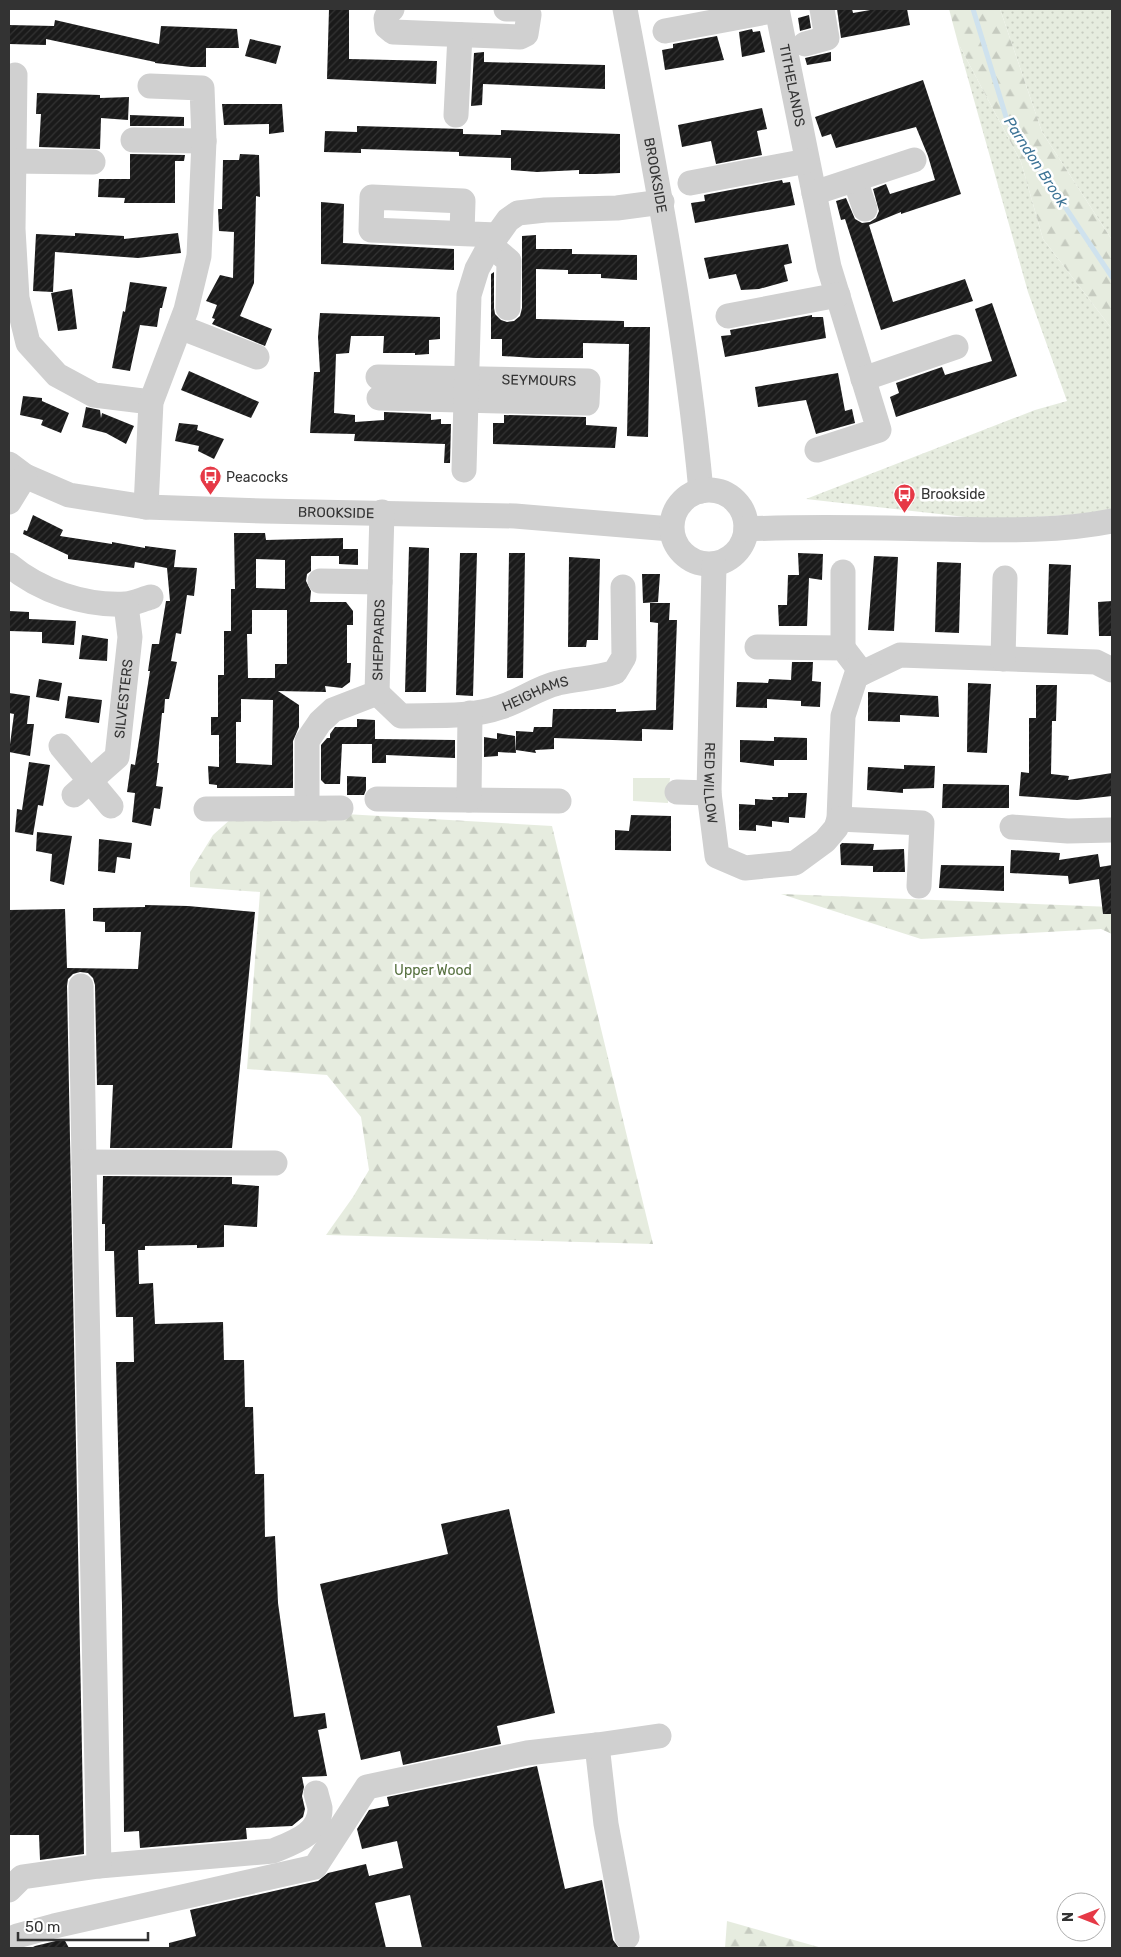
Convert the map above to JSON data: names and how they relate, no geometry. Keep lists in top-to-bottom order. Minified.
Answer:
{"streets":{"street":["TITHELANDS","BROOKSIDE","SHEPPARDS","HEIGHAMS","SILVESTERS","RED WILLOW"]},"crossings":[["BROOKSIDE","SHEPPARDS"],["BROOKSIDE","RED WILLOW"],["SHEPPARDS","HEIGHAMS"]],"water":["Parndon Brook"],"parks":["Upper Wood"],"places":{"bus stop":["Peacocks","Brookside"]},"scale_bar":"50 m","north":"left"}
